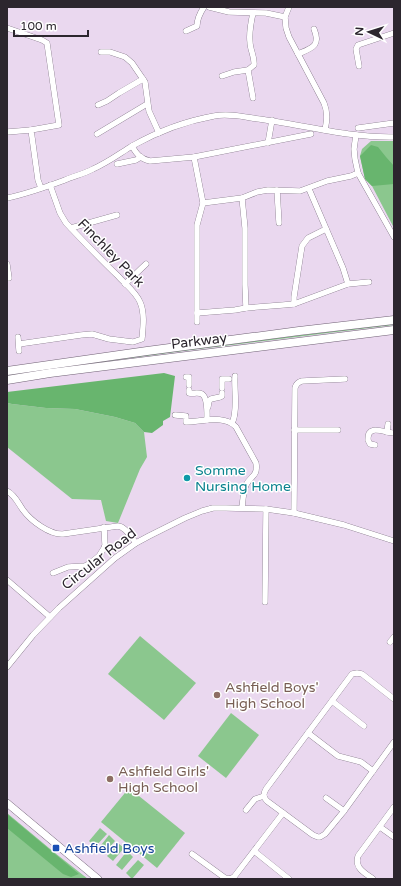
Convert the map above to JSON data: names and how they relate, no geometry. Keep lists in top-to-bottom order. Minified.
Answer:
{"streets":{"highway":["Parkway"],"street":["Finchley Park","Circular Road"]},"places":{"other":["Somme Nursing Home","Ashfield Boys' High School","Ashfield Girls' High School"],"transit":["Ashfield Boys"]},"scale_bar":"100 m","north":"left"}
